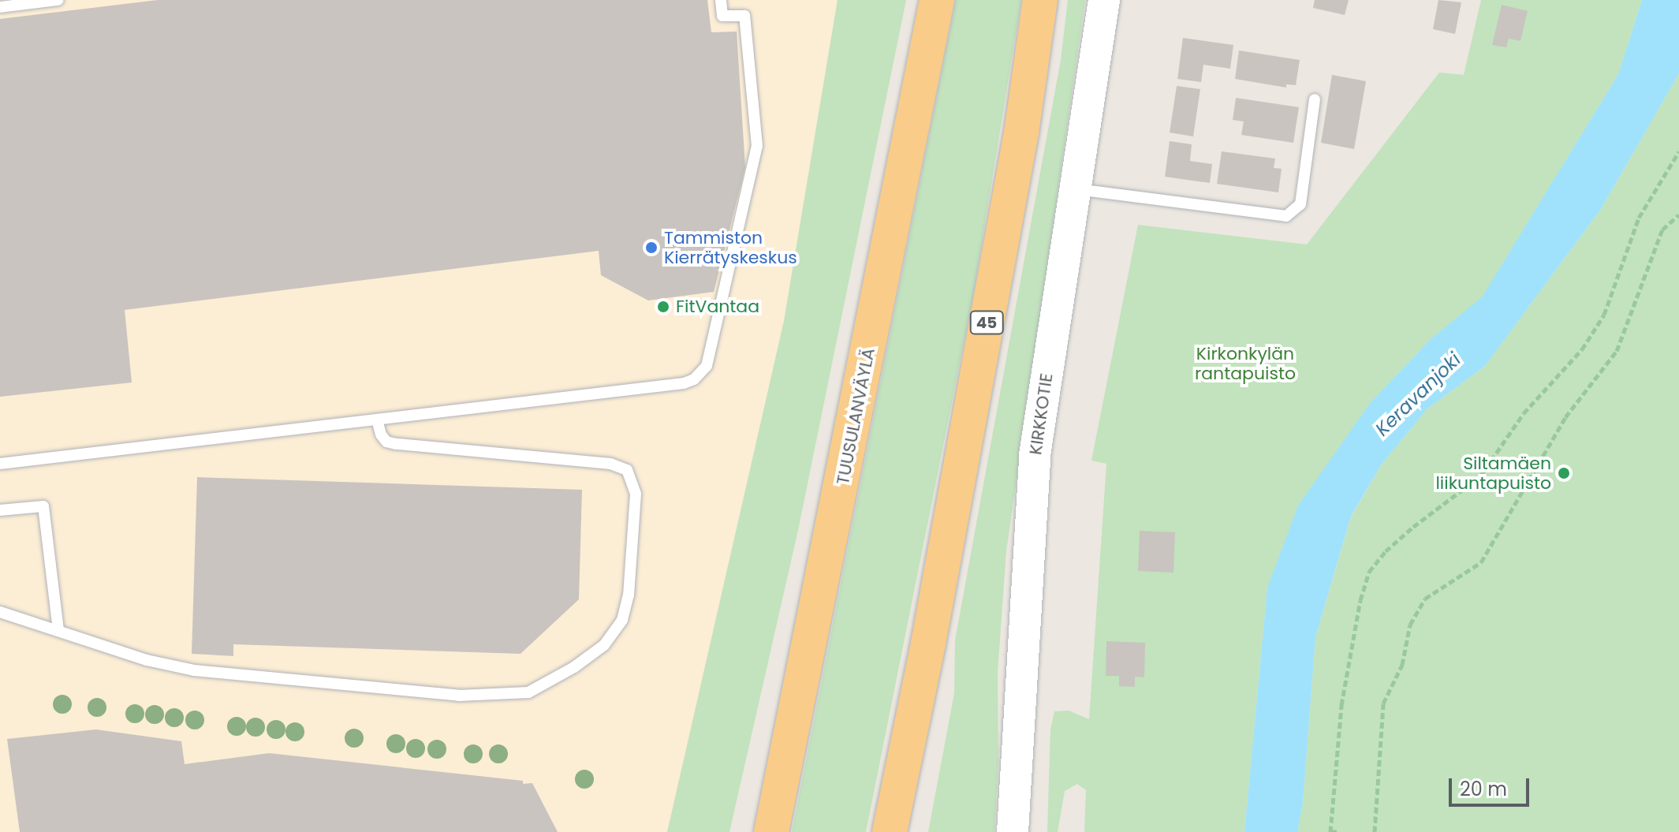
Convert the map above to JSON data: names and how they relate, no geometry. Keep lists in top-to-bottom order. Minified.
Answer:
{"streets":{"highway":["45","TUUSULANVÄYLÄ"],"street":["KIRKKOTIE"]},"water":["Keravanjoki"],"parks":["Kirkonkylän rantapuisto"],"places":["Tammiston Kierrätyskeskus","FitVantaa","Siltamäen liikuntapuisto"],"scale_bar":"20 m"}
